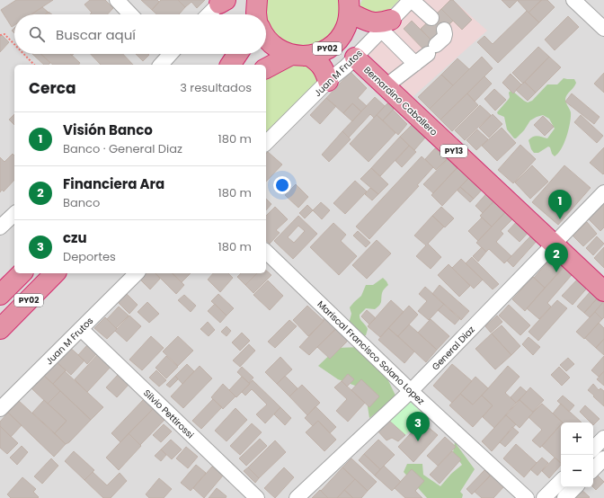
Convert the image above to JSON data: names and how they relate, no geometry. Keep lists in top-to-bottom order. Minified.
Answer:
{"streets":{"highway":["PY02","Bernardino Caballero","PY13"],"street":["Juan M Frutos","General Diaz","Mariscal Francisco Solano Lopez","Silvio Pettirossi"]},"crossings":[["Juan M Frutos","Bernardino Caballero"],["Juan M Frutos","Silvio Pettirossi"],["Bernardino Caballero","General Diaz"],["General Diaz","Mariscal Francisco Solano Lopez"]],"page":{"search":"Buscar aquí","heading":["Cerca","3 resultados"],"list":[{"mark":"1","name":"Visión Banco","note":"Banco · General Diaz","value":"180 m"},{"mark":"2","name":"Financiera Ara","note":"Banco","value":"180 m"},{"mark":"3","name":"czu","note":"Deportes","value":"180 m"}],"pins":["1","2","3"],"map_buttons":["+","−"]}}
